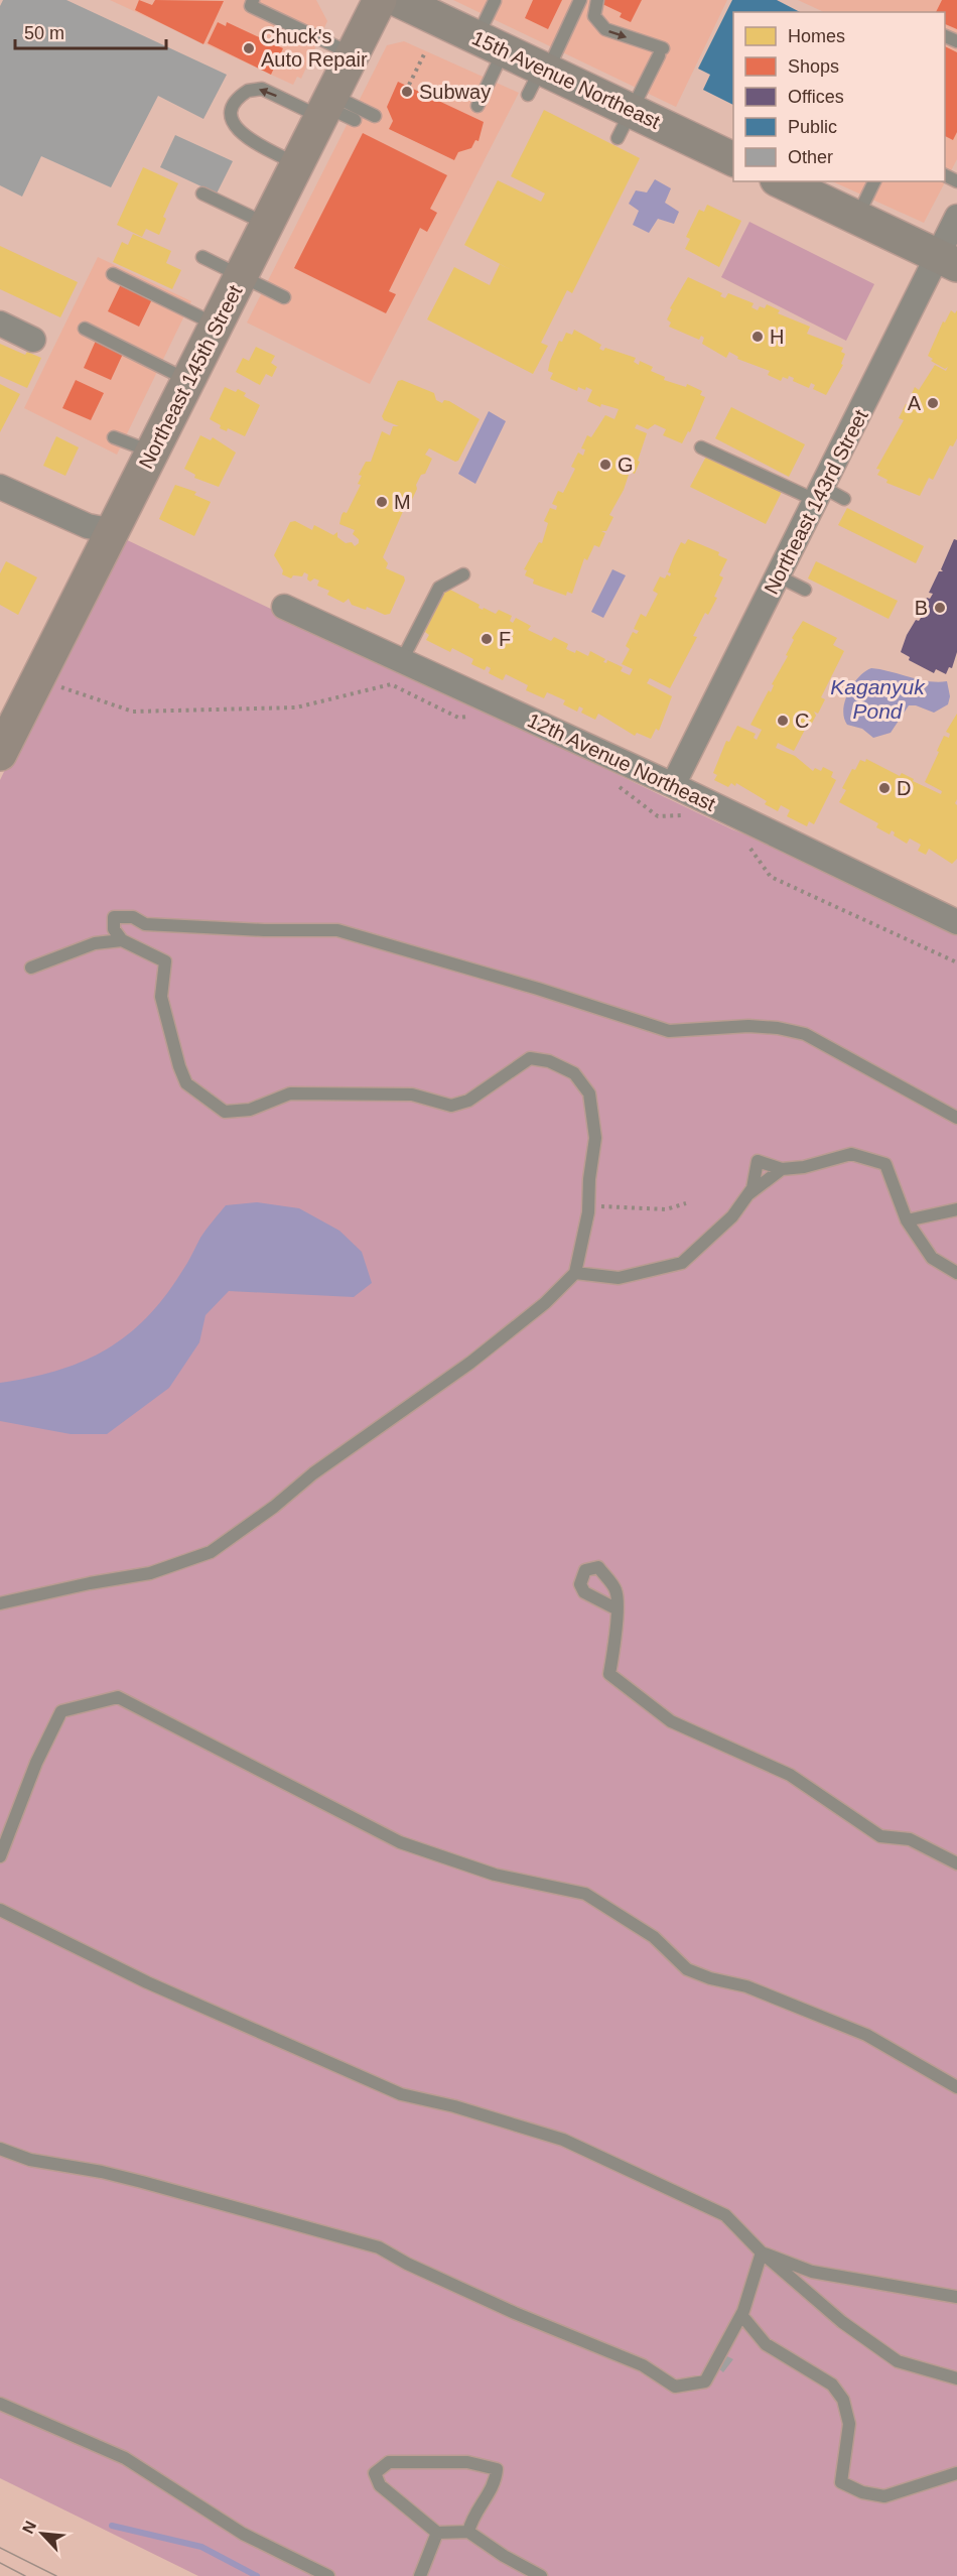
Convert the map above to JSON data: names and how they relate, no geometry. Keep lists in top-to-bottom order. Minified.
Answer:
{"streets":{"main road":["15th Avenue Northeast","Northeast 145th Street"],"street":["Northeast 143rd Street","12th Avenue Northeast"]},"crossings":[["Northeast 143rd Street","12th Avenue Northeast"]],"water":["Kaganyuk Pond"],"places":["Chuck's Auto Repair","Subway","H","A","G","M","B","F","C","D"],"legend":["Homes","Shops","Offices","Public","Other"],"scale_bar":"50 m","north":"top left"}
